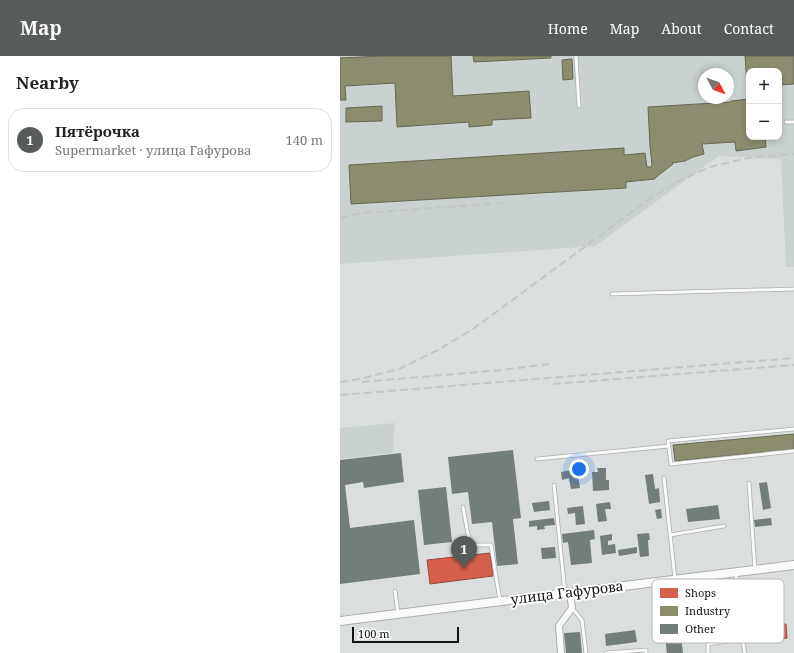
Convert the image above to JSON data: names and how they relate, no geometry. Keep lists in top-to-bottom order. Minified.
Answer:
{"streets":{"main road":["улица Гафурова"]},"legend":["Shops","Industry","Other"],"scale_bar":"100 m","north":"bottom right","page":{"header":"Map","nav":["Home","Map","About","Contact"],"heading":"Nearby","map_buttons":["+","−"],"list":[{"mark":"1","name":"Пятёрочка","note":"Supermarket · улица Гафурова","value":"140 m"}],"pins":"1","scale":"100 m"}}
